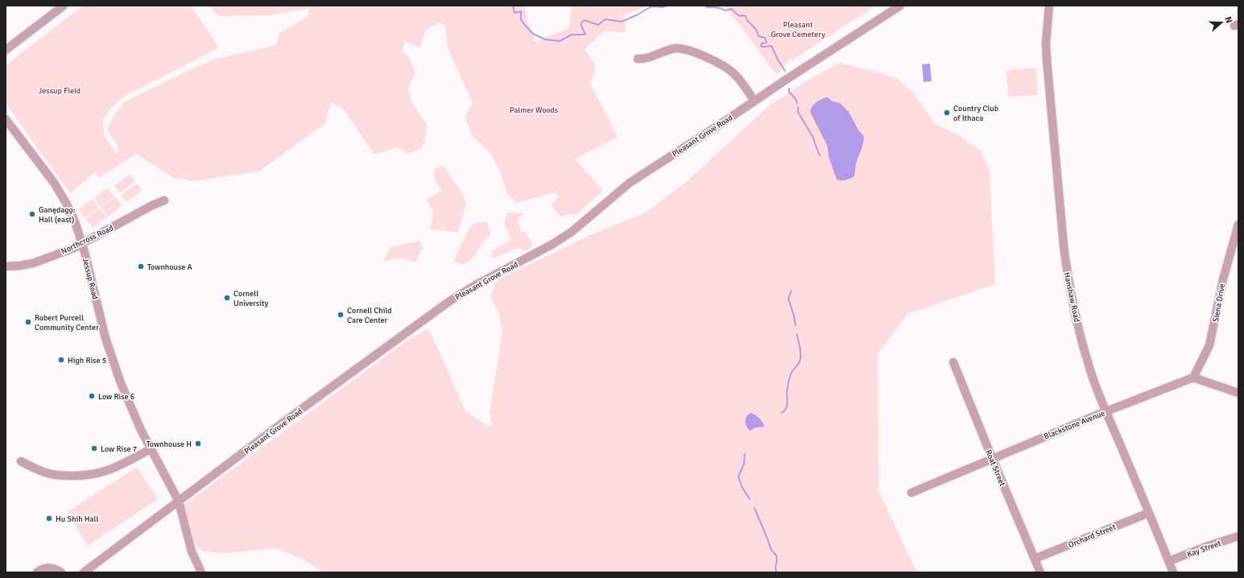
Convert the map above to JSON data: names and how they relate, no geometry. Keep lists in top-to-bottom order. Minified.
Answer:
{"streets":{"street":["Pleasant Grove Road","Northcross Road","Jessup Road","Hanshaw Road","Siena Drive","Blackstone Avenue","Roat Street","Orchard Street","Kay Street"]},"crossings":[["Pleasant Grove Road","Jessup Road"],["Northcross Road","Jessup Road"],["Hanshaw Road","Blackstone Avenue"],["Hanshaw Road","Orchard Street"],["Hanshaw Road","Kay Street"],["Siena Drive","Blackstone Avenue"],["Blackstone Avenue","Roat Street"],["Roat Street","Orchard Street"]],"parks":["Pleasant Grove Cemetery","Jessup Field","Palmer Woods"],"places":["Country Club of Ithaca","Ganędagǫ: Hall (east)","Townhouse A","Cornell University","Cornell Child Care Center","Robert Purcell Community Center","High Rise 5","Low Rise 6","Townhouse H","Low Rise 7","Hu Shih Hall"],"north":"right"}
